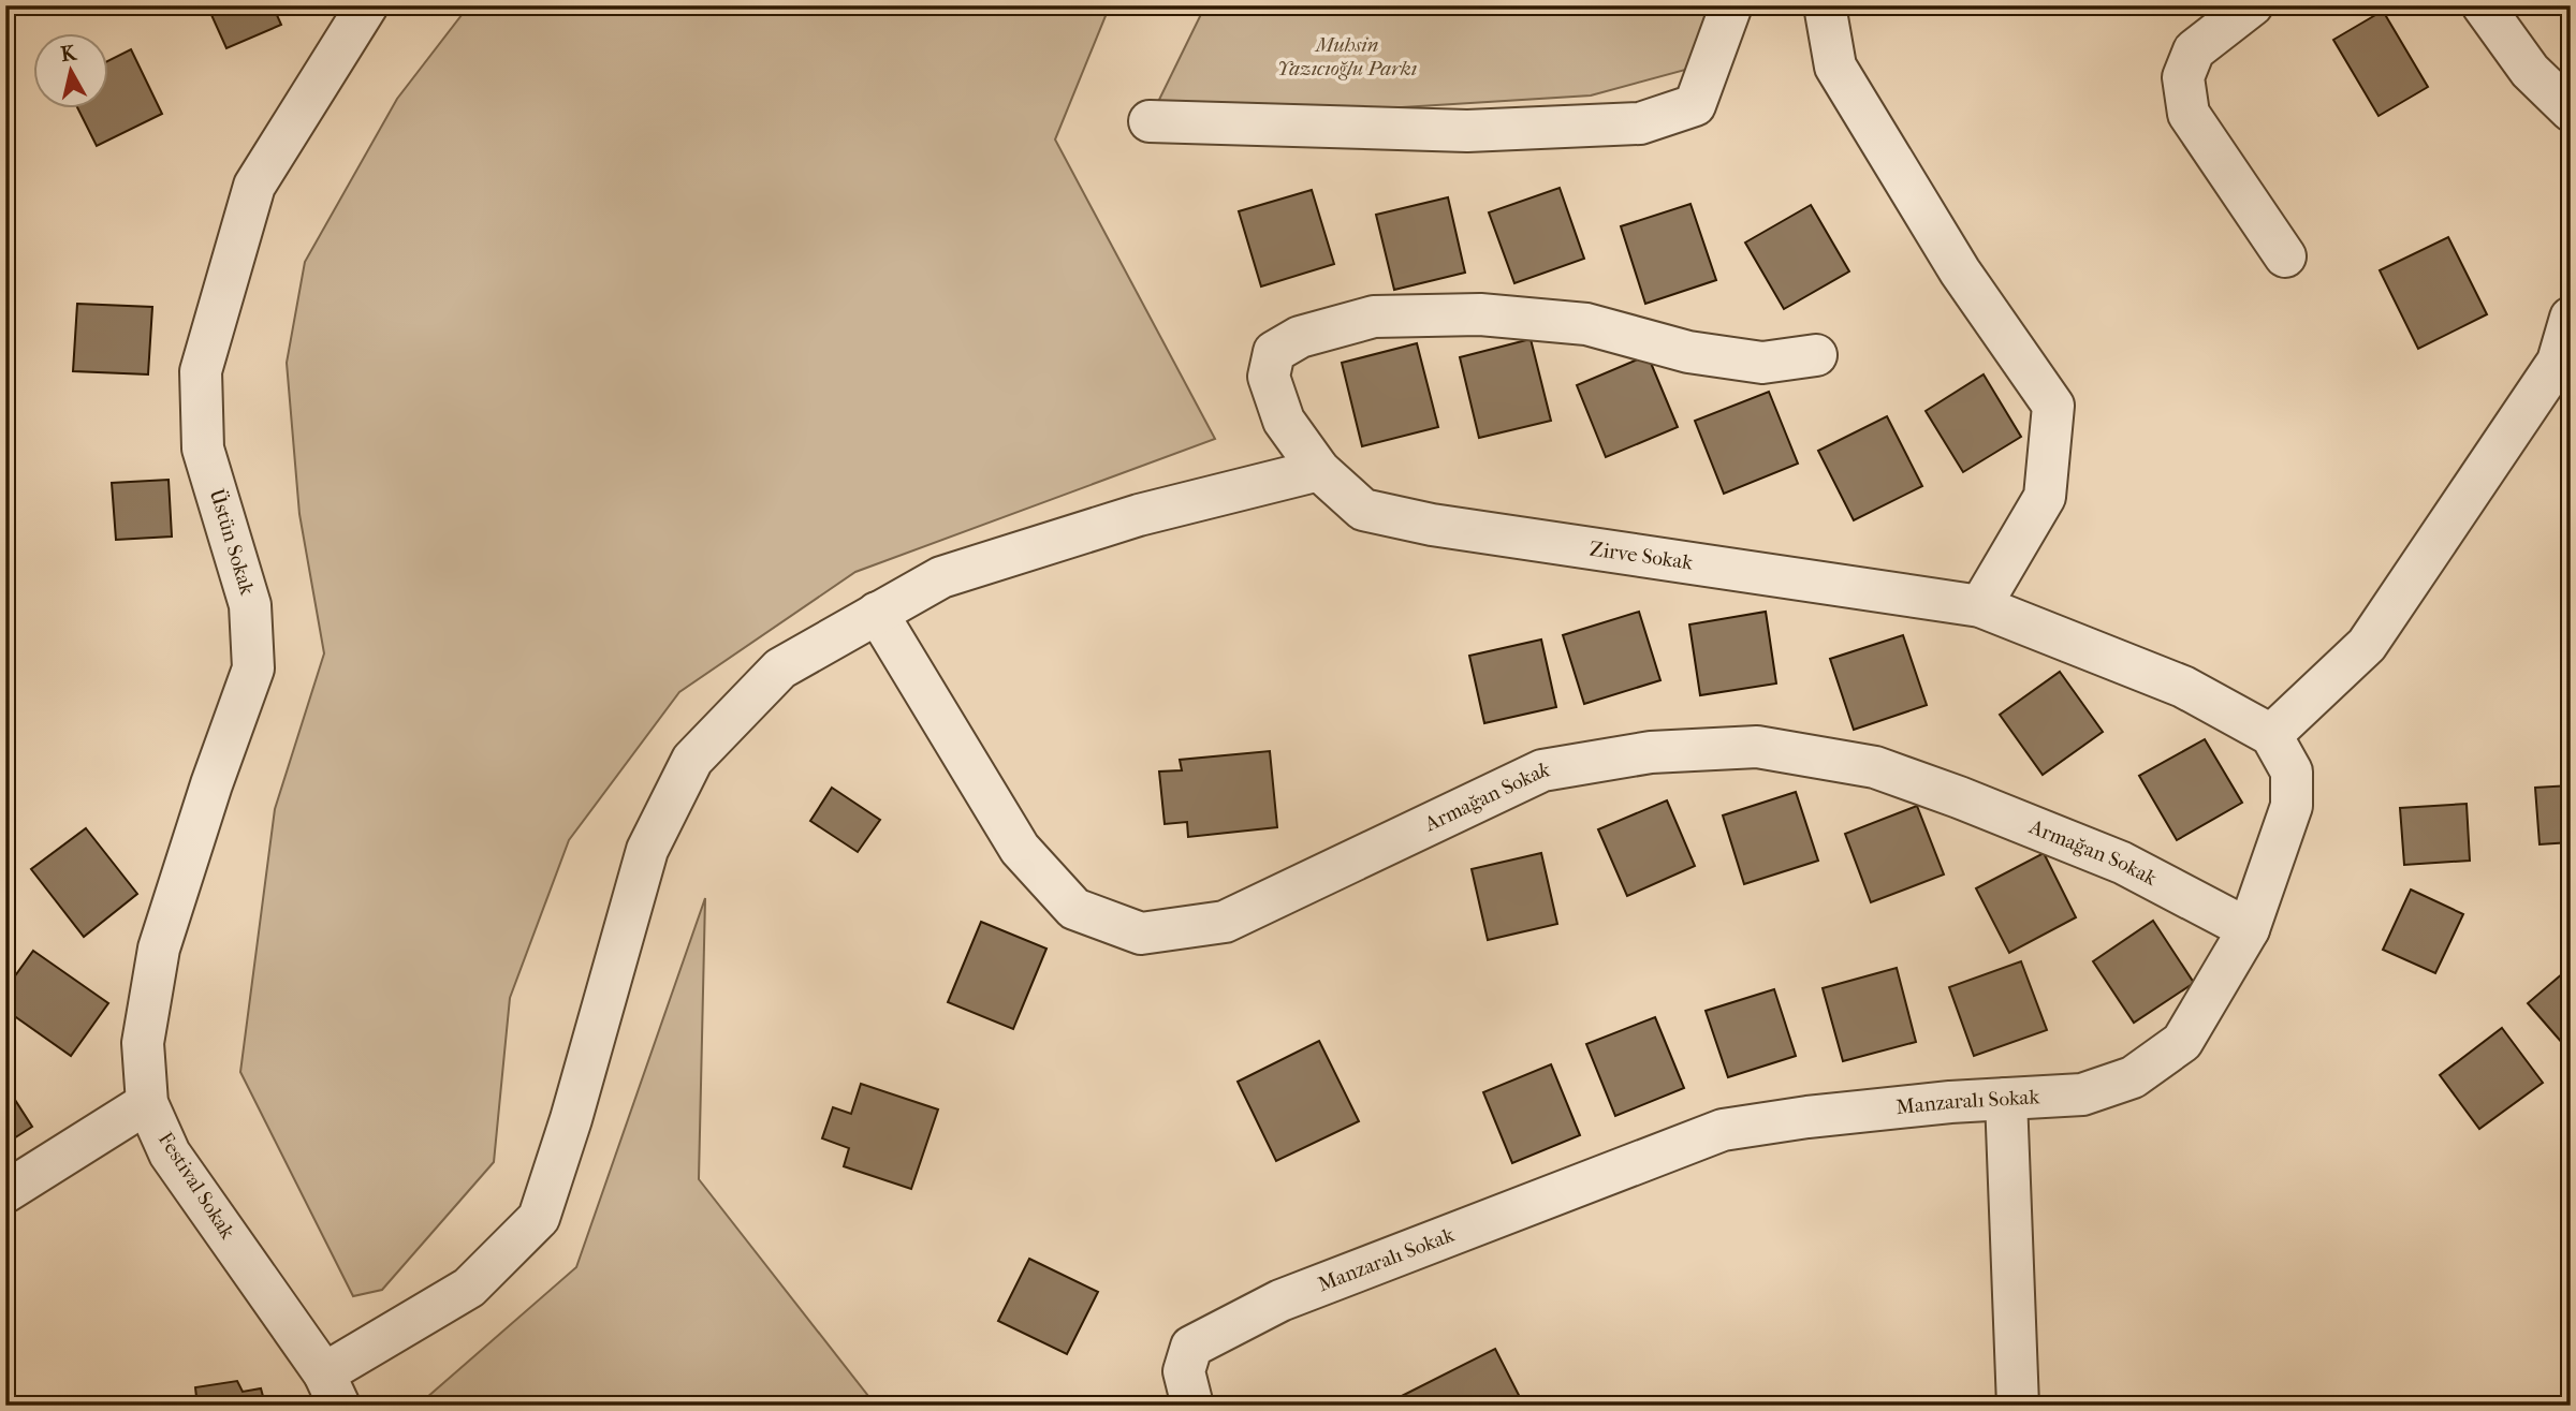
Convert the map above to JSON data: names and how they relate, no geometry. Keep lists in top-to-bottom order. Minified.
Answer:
{"streets":{"street":["Üstün Sokak","Zirve Sokak","Armağan Sokak","Manzaralı Sokak","Festival Sokak"]},"crossings":[["Üstün Sokak","Festival Sokak"],["Armağan Sokak","Manzaralı Sokak"]],"parks":["Muhsin Yazıcıoğlu Parkı"],"north":"top"}
